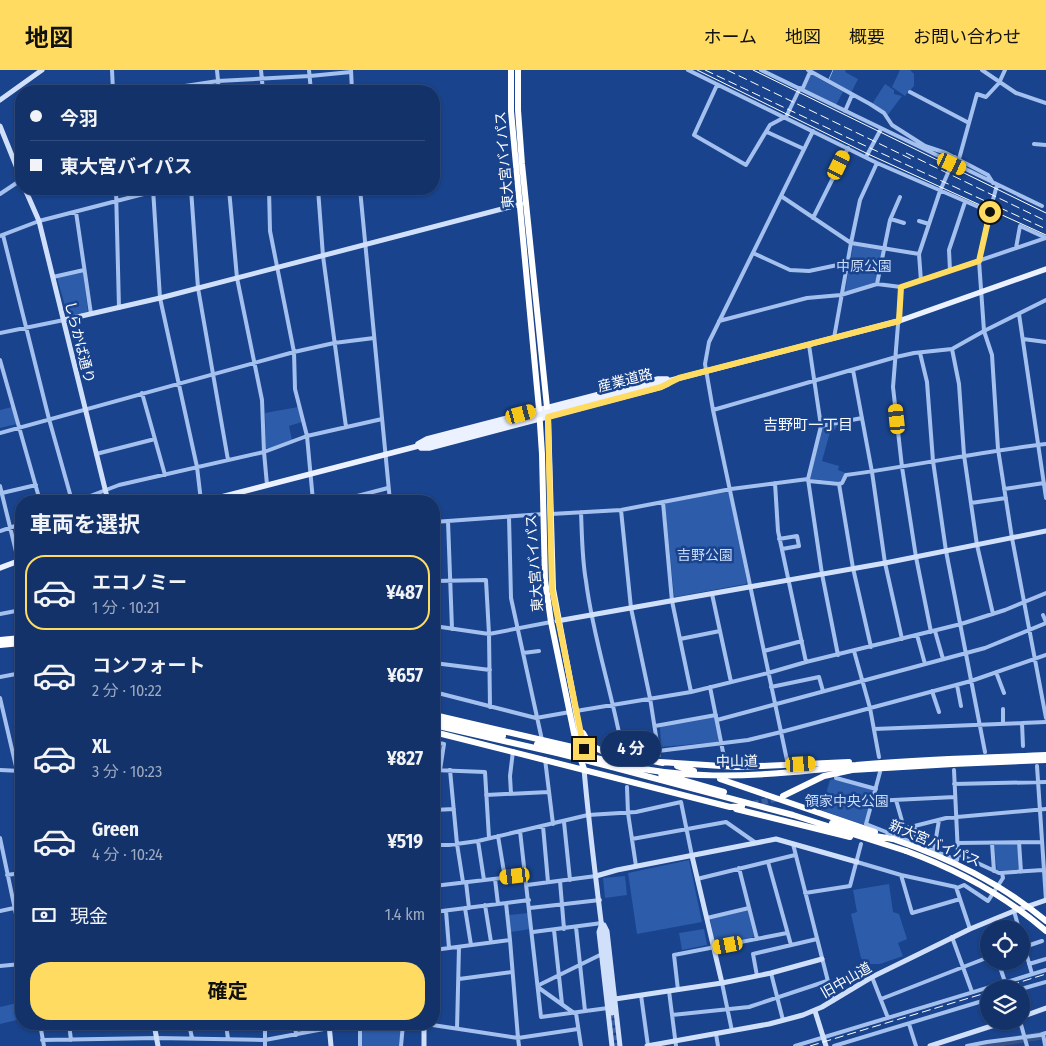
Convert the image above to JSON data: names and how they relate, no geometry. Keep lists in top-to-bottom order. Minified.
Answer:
{"streets":{"highway":["東大宮バイパス","中山道","新大宮バイパス"],"main road":["産業道路"],"street":["しらかば通り","旧中山道"]},"districts":["吉野町一丁目"],"parks":["中原公園","吉野公園","領家中央公園"],"page":{"header":"地図","nav":["ホーム","地図","概要","お問い合わせ"],"banner":["今羽","東大宮バイパス"],"heading":"車両を選択","list":[{"name":"エコノミー","note":"1 分 · 10:21","value":"¥487"},{"name":"コンフォート","note":"2 分 · 10:22","value":"¥657"},{"name":"XL","note":"3 分 · 10:23","value":"¥827"},{"name":"Green","note":"4 分 · 10:24","value":"¥519"}],"bubble":"4 分","pay":["現金","1.4 km"],"buttons":"確定"}}
